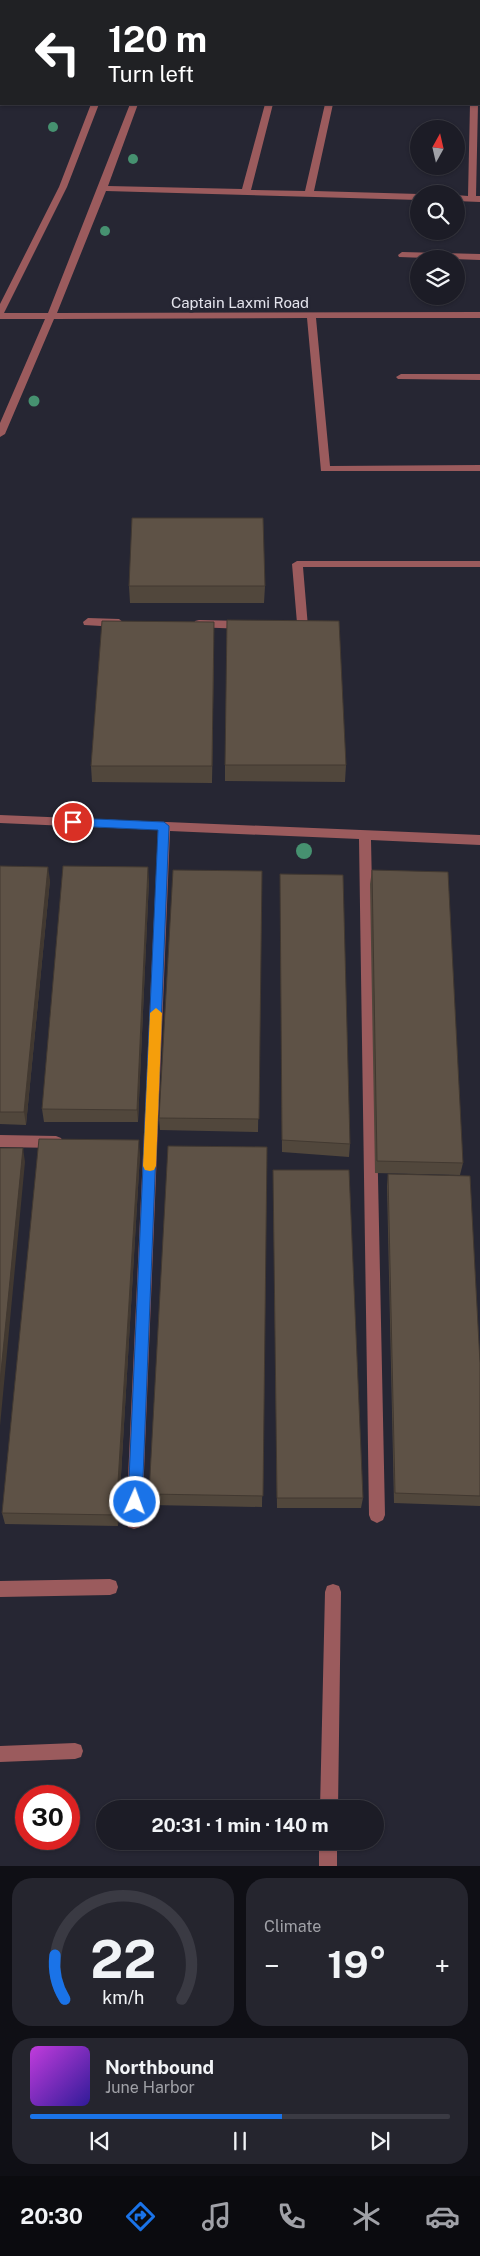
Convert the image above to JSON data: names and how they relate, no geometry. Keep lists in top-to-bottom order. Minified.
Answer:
{"streets":{"street":["Captain Laxmi Road"]},"north":"top","page":{"turn":["120 m","Turn left"],"limit":"30","trip":"20:31 · 1 min · 140 m","tile":"Climate","heat":["−","19°","+"],"song":["Northbound","June Harbor"],"tabs":"20:30","gauge":["22","km/h"]}}
